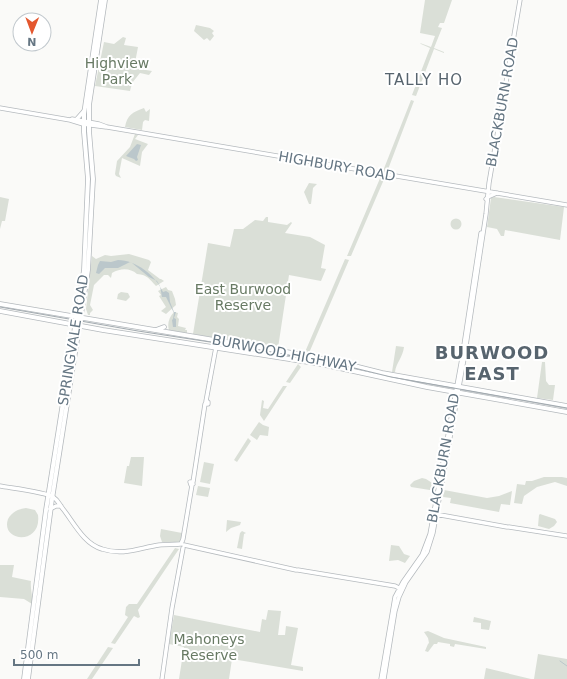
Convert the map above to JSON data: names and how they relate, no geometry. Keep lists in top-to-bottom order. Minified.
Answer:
{"streets":{"highway":["SPRINGVALE ROAD","BURWOOD HIGHWAY"],"main road":["BLACKBURN ROAD","HIGHBURY ROAD"]},"crossings":[["BLACKBURN ROAD","HIGHBURY ROAD"],["BLACKBURN ROAD","BURWOOD HIGHWAY"],["HIGHBURY ROAD","SPRINGVALE ROAD"],["SPRINGVALE ROAD","BURWOOD HIGHWAY"]],"districts":["TALLY HO","BURWOOD EAST"],"parks":["Highview Park","East Burwood Reserve","Mahoneys Reserve"],"scale_bar":"500 m","north":"bottom"}
